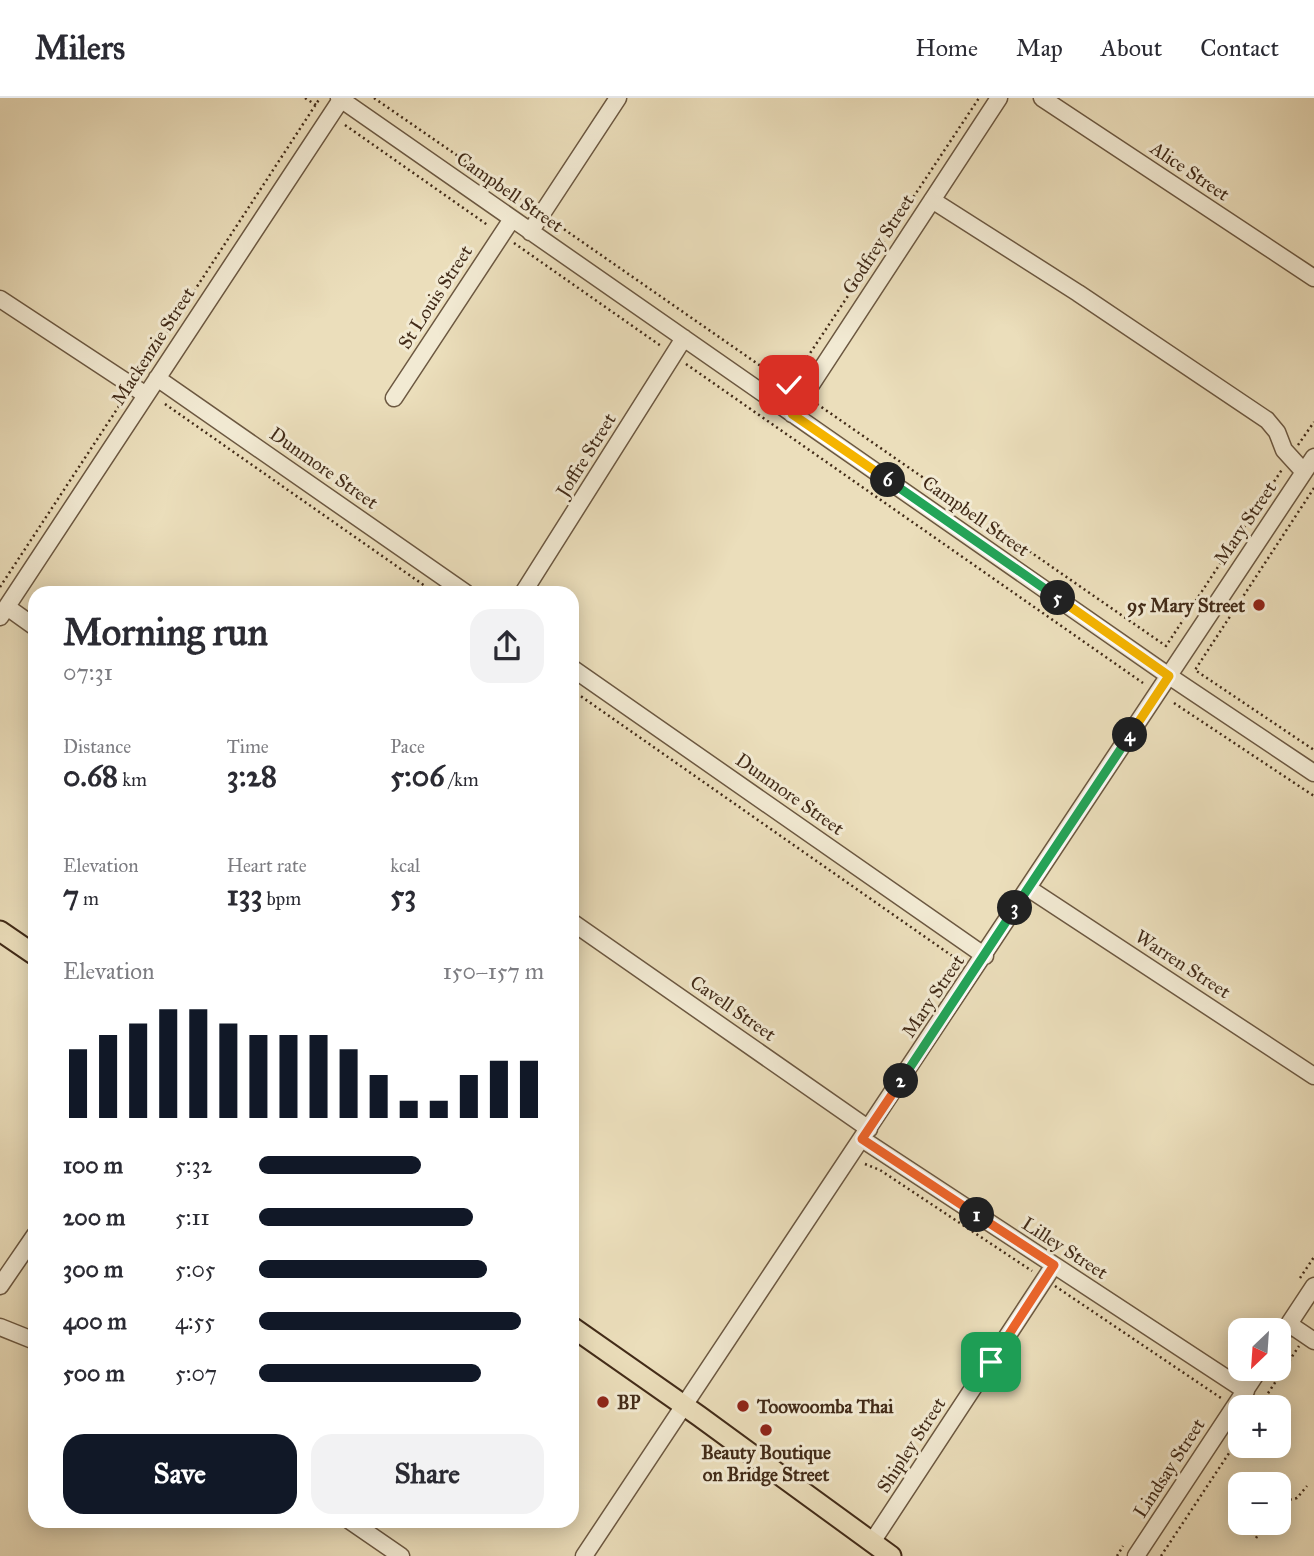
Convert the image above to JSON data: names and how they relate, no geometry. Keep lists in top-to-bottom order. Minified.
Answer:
{"streets":{"street":["Alice Street","Campbell Street","Godfrey Street","St Louis Street","Mackenzie Street","Joffre Street","Dunmore Street","Mary Street","Warren Street","Cavell Street","Lilley Street","Shipley Street","Lindsay Street"]},"crossings":[["Campbell Street","Godfrey Street"],["Campbell Street","St Louis Street"],["Campbell Street","Mackenzie Street"],["Campbell Street","Joffre Street"],["Campbell Street","Mary Street"],["Mackenzie Street","Dunmore Street"],["Dunmore Street","Mary Street"],["Mary Street","Warren Street"],["Mary Street","Cavell Street"],["Mary Street","Lilley Street"],["Cavell Street","Lilley Street"],["Lilley Street","Shipley Street"],["Lilley Street","Lindsay Street"]],"places":["95 Mary Street","BP","Toowoomba Thai","Beauty Boutique on Bridge Street"],"north":"bottom left","page":{"header":"Milers","nav":["Home","Map","About","Contact"],"pins":["6","5","4","3","2","1"],"heading":["Morning run","07:31"],"stats":[["Distance","0.68 km"],["Time","3:28"],["Pace","5:06 /km"],["Elevation","7 m"],["Heart rate","133 bpm"],["kcal","53"]],"chart":["Elevation","150–157 m"],"list":[{"name":"100 m","note":"5:32"},{"name":"200 m","note":"5:11"},{"name":"300 m","note":"5:05"},{"name":"400 m","note":"4:55"},{"name":"500 m","note":"5:07"}],"map_buttons":["+","−"],"buttons":["Save","Share"]}}
